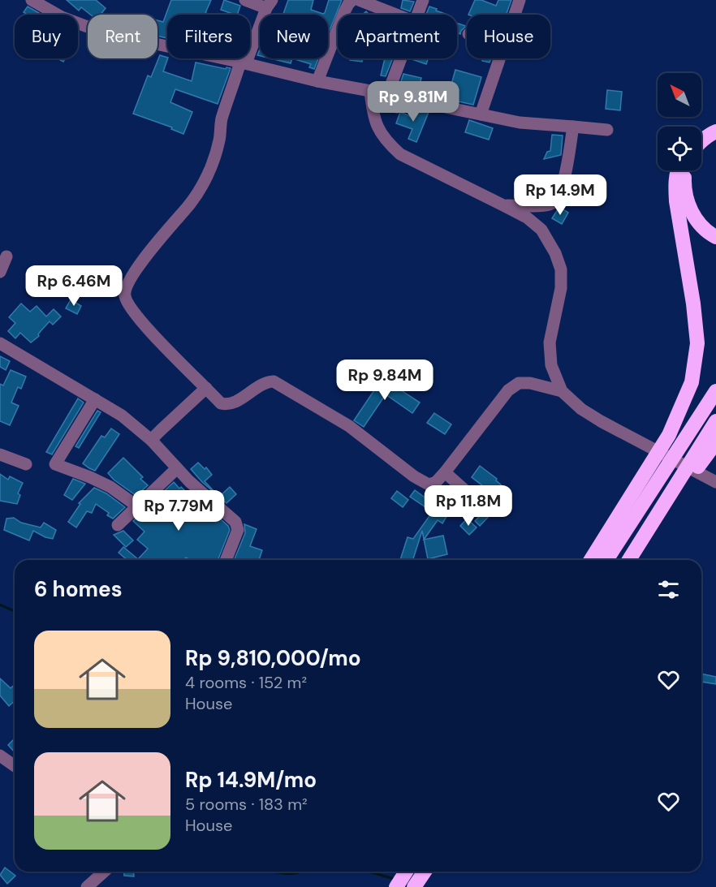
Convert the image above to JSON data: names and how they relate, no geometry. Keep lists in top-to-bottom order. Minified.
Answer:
{"north":"top left","page":{"chip":["Buy","Rent","Filters","New","Apartment","House"],"price":["Rp 9.81M","Rp 14.9M","Rp 6.46M","Rp 9.84M","Rp 11.8M","Rp 7.79M"],"heading":"6 homes","list":[{"name":"Rp 9,810,000/mo","note":"4 rooms · 152 m² · House"},{"name":"Rp 14.9M/mo","note":"5 rooms · 183 m² · House"}]}}
